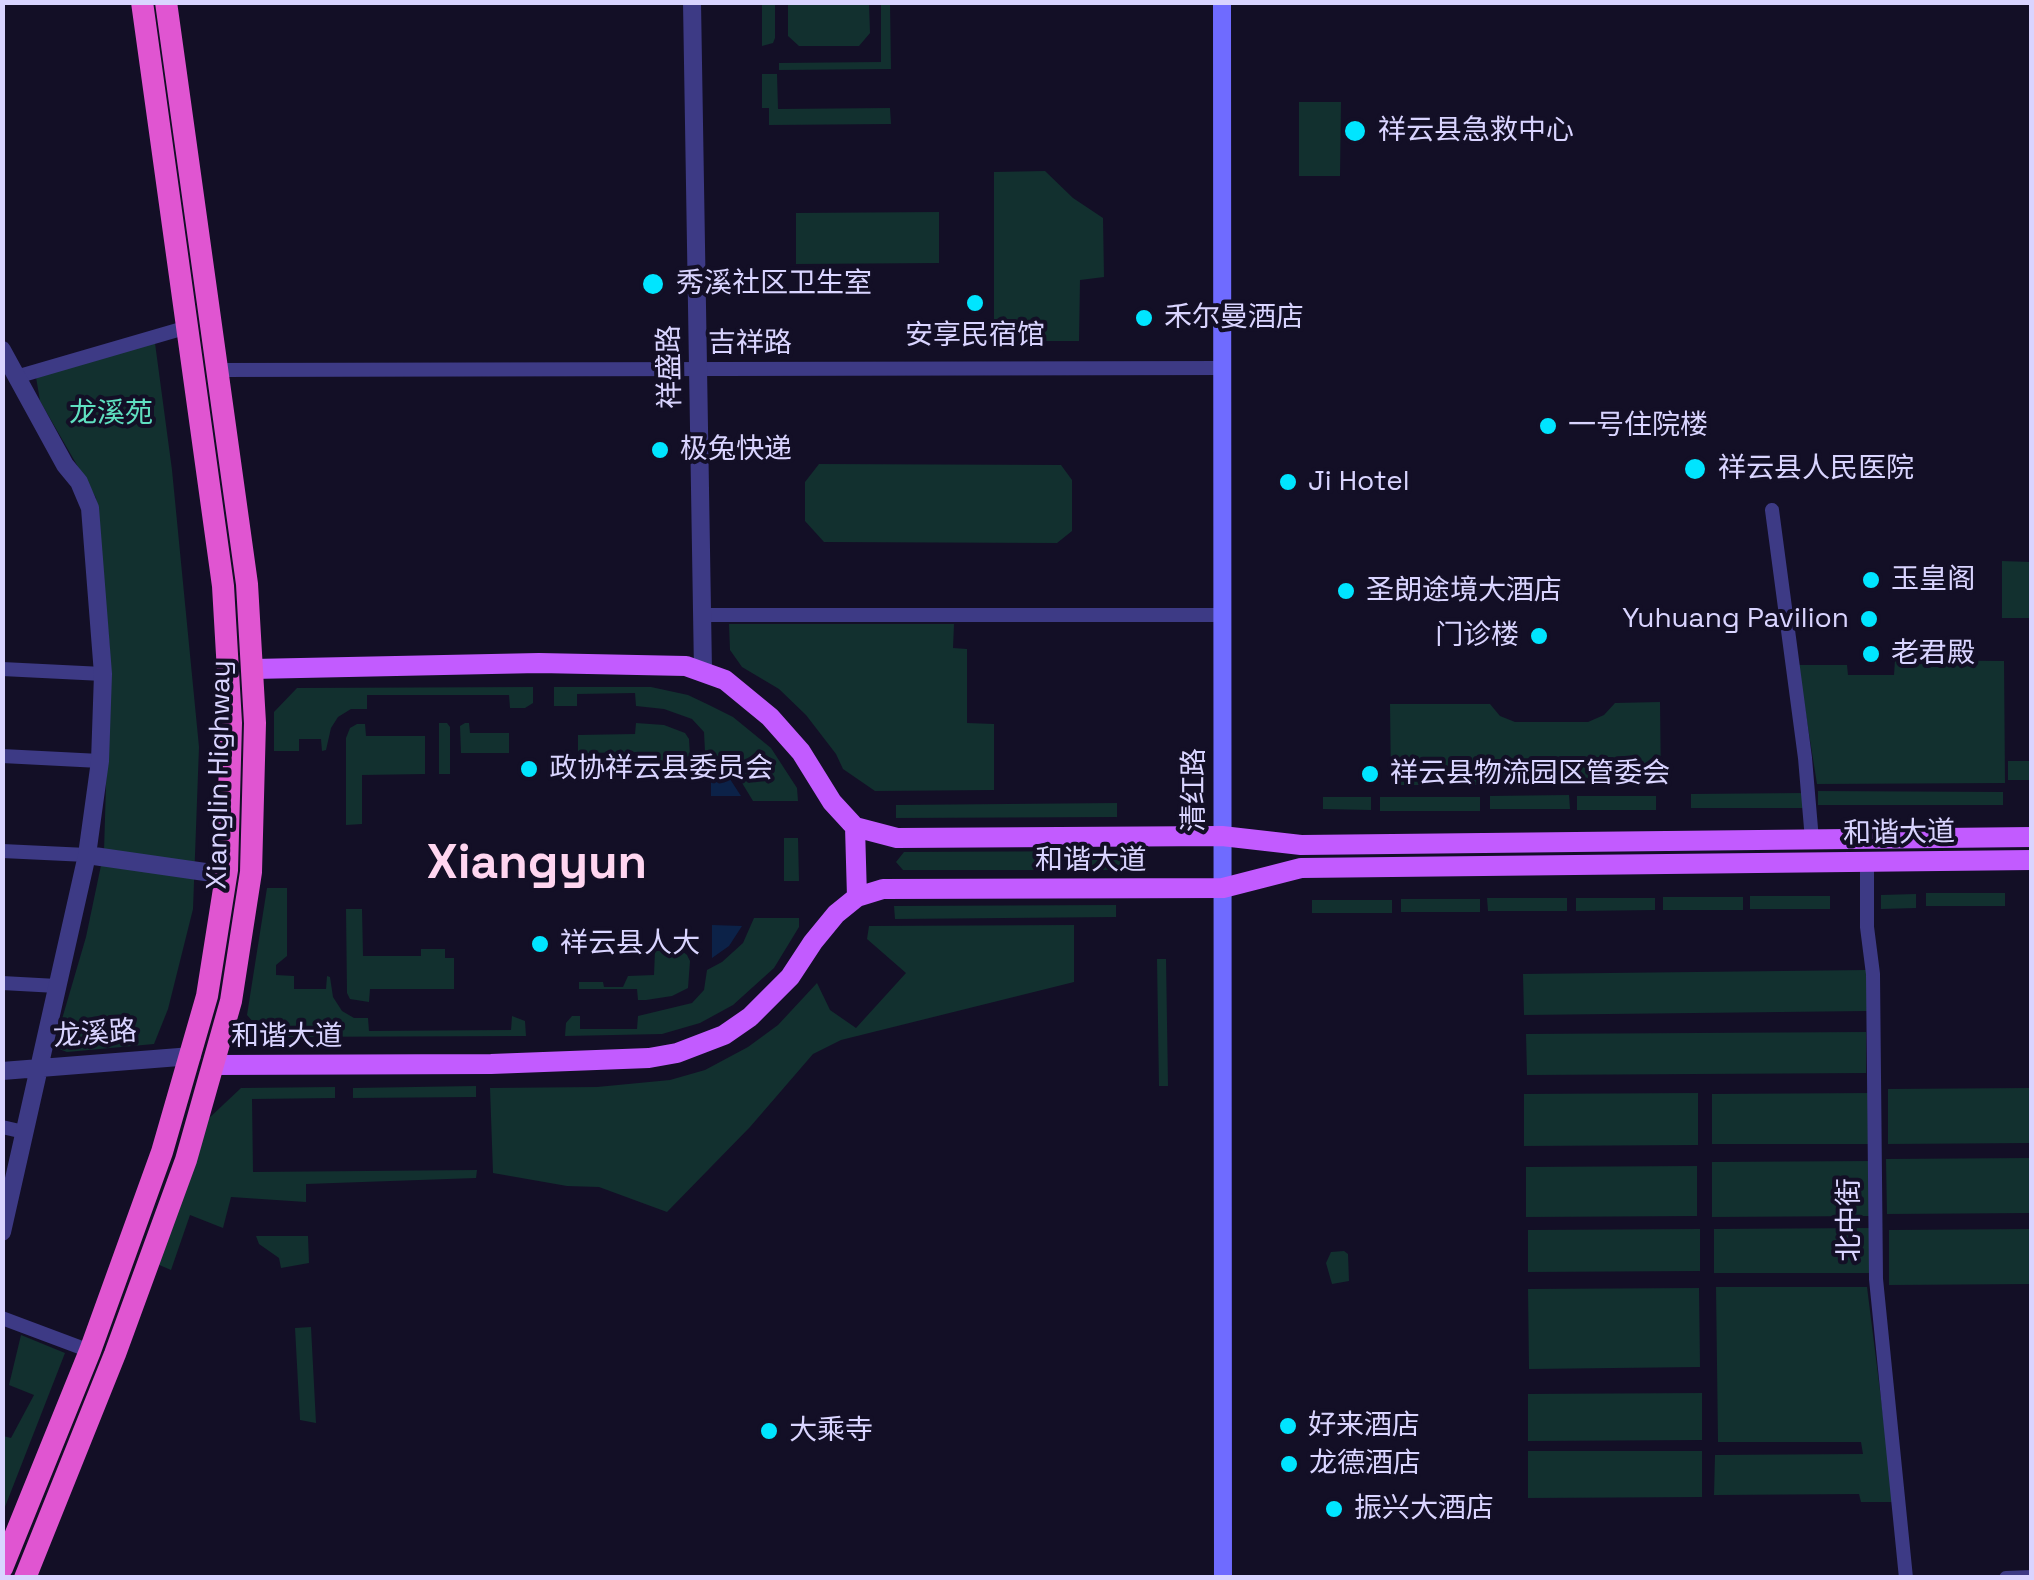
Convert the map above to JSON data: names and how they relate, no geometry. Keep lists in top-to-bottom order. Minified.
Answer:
{"streets":{"highway":["Xianglin Highway"],"main road":["清红路","和谐大道"],"street":["吉祥路","祥盛路","龙溪路","北中街"]},"crossings":[["吉祥路","祥盛路"],["吉祥路","Xianglin Highway"],["吉祥路","清红路"],["Xianglin Highway","和谐大道"],["Xianglin Highway","龙溪路"],["清红路","和谐大道"],["和谐大道","北中街"]],"districts":["Xiangyun"],"parks":["龙溪苑"],"places":["祥云县急救中心","秀溪社区卫生室","安享民宿馆","禾尔曼酒店","一号住院楼","极兔快递","祥云县人民医院","Ji Hotel","玉皇阁","圣朗途境大酒店","Yuhuang Pavilion","门诊楼","老君殿","政协祥云县委员会","祥云县物流园区管委会","祥云县人大","好来酒店","大乘寺","龙德酒店","振兴大酒店"]}
